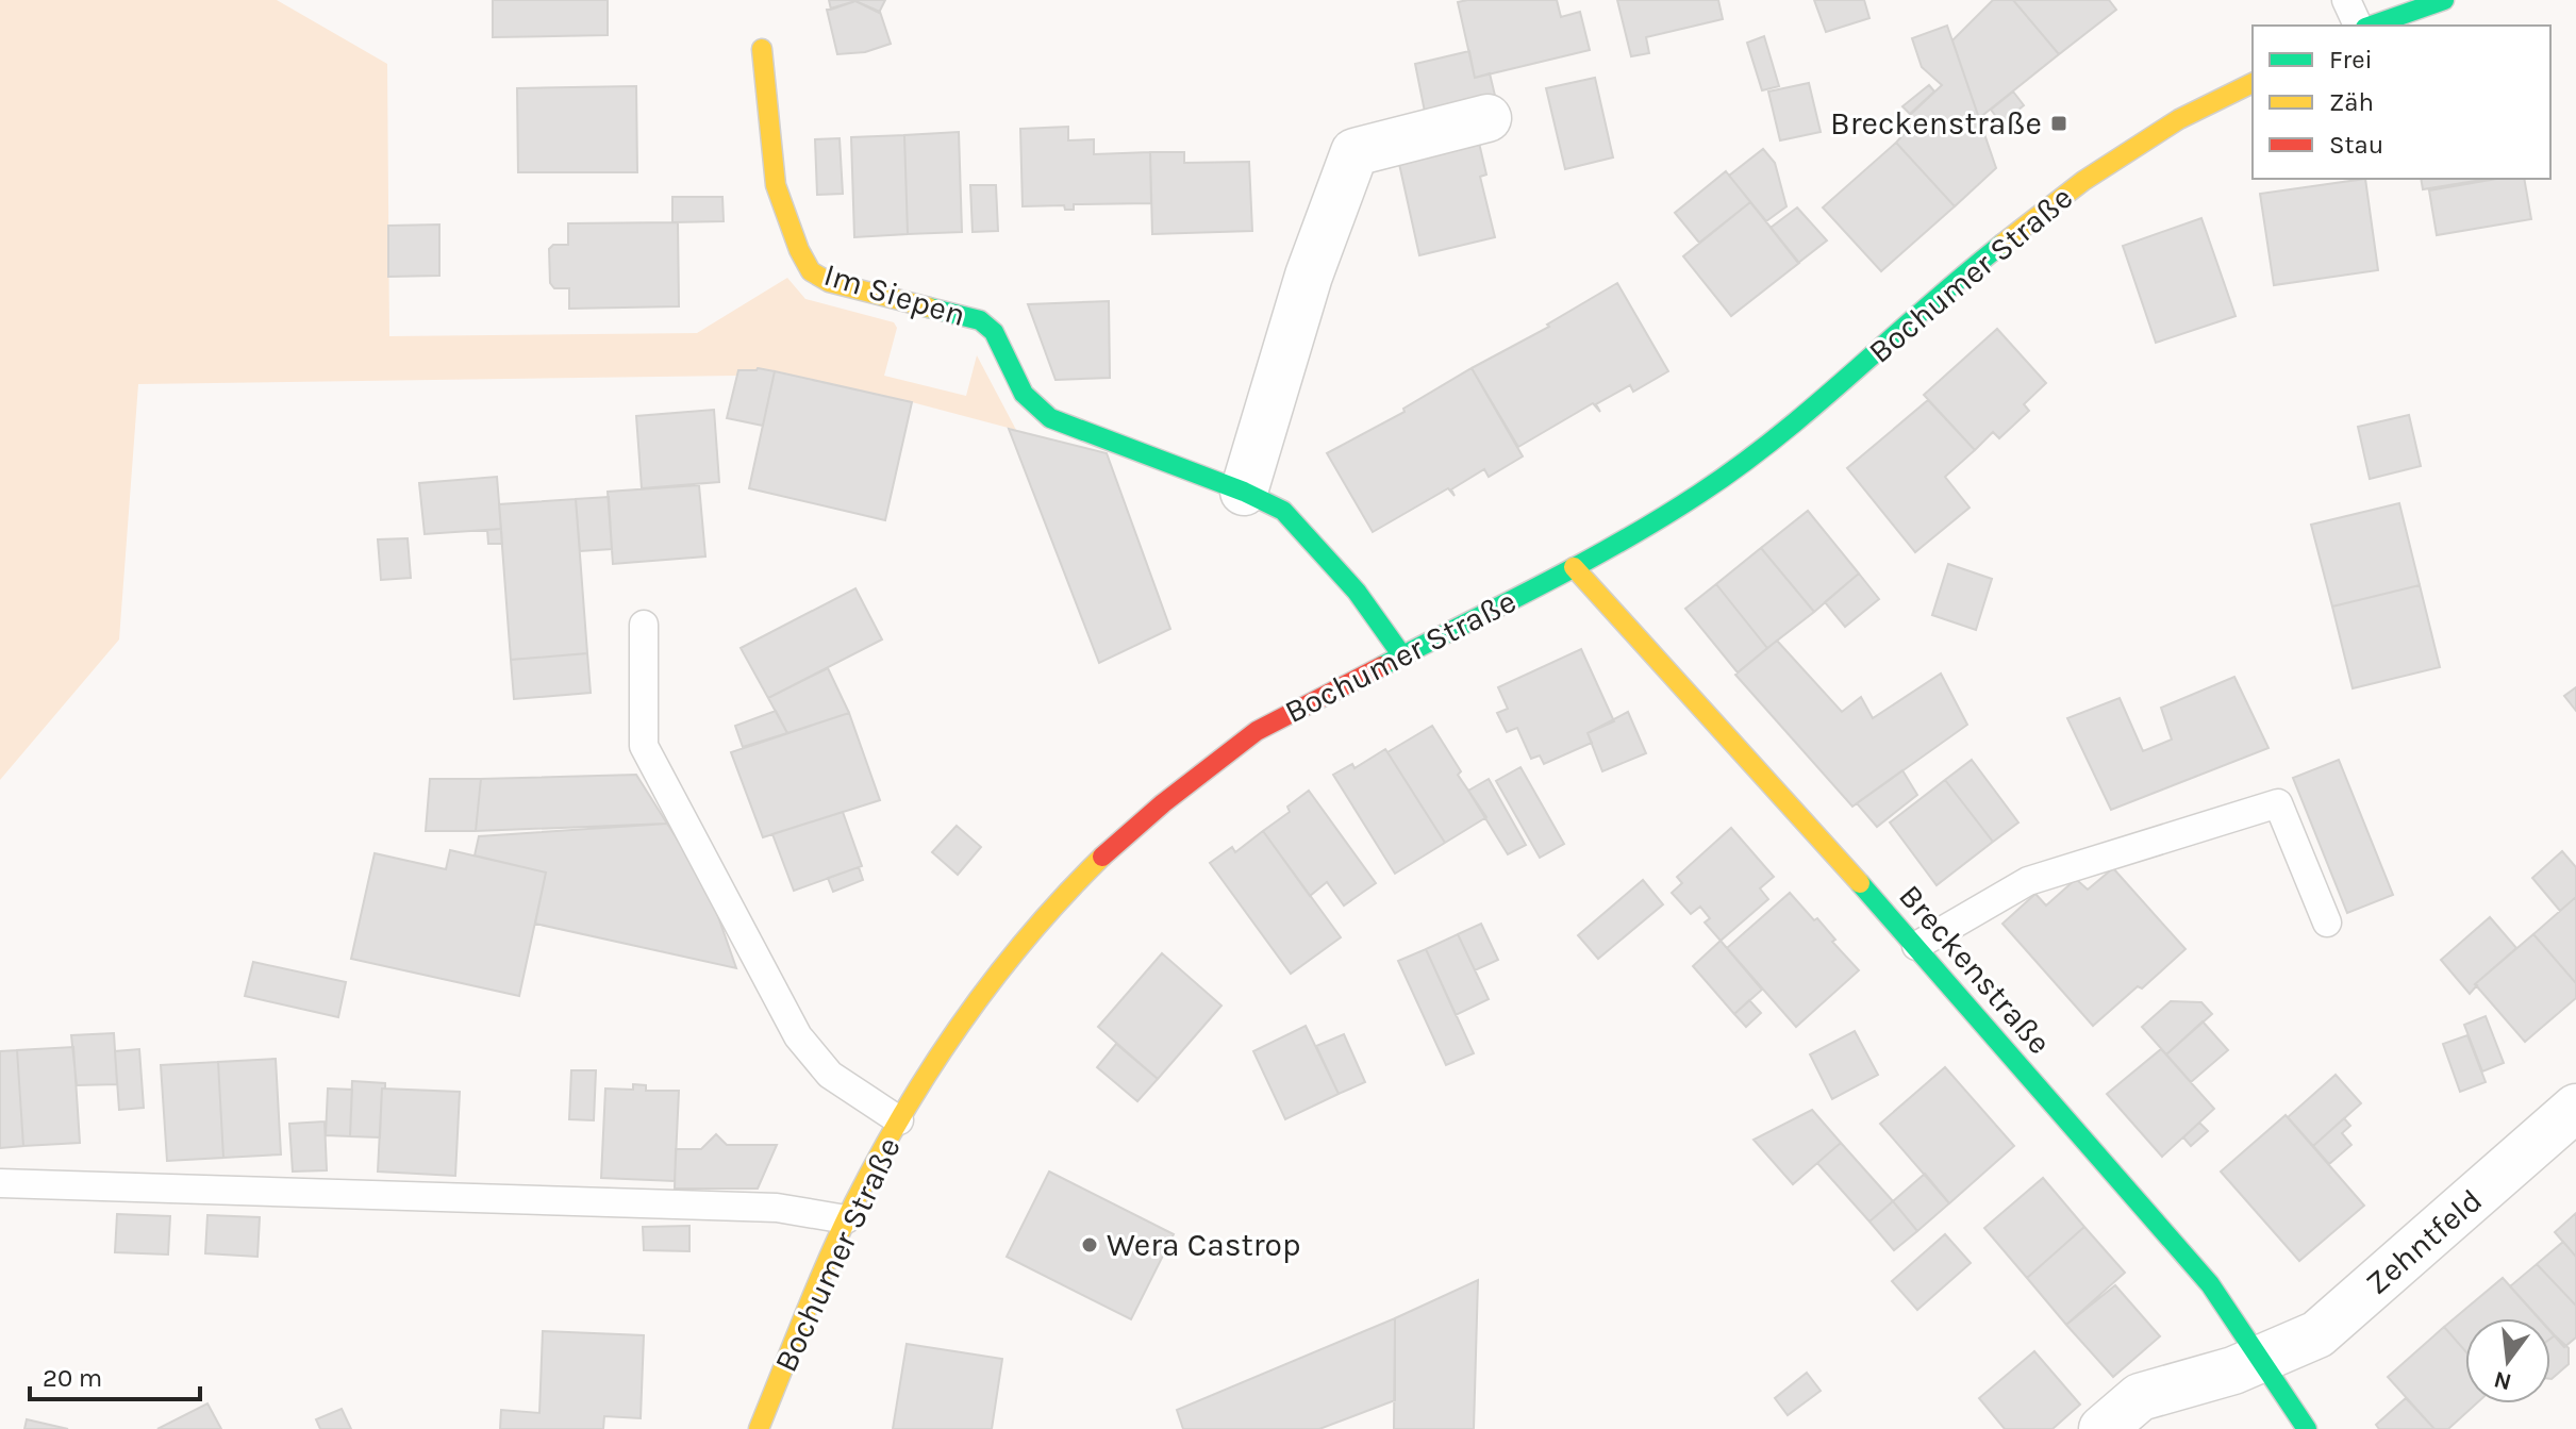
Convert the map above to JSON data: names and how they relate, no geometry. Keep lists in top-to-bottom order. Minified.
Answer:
{"streets":{"main road":["Bochumer Straße","Im Siepen","Breckenstraße"],"street":["Zehntfeld"]},"crossings":[["Bochumer Straße","Im Siepen"],["Bochumer Straße","Breckenstraße"],["Breckenstraße","Zehntfeld"]],"places":{"transit":["Breckenstraße"],"other":["Wera Castrop"]},"legend":["Frei","Zäh","Stau"],"scale_bar":"20 m","north":"bottom"}
